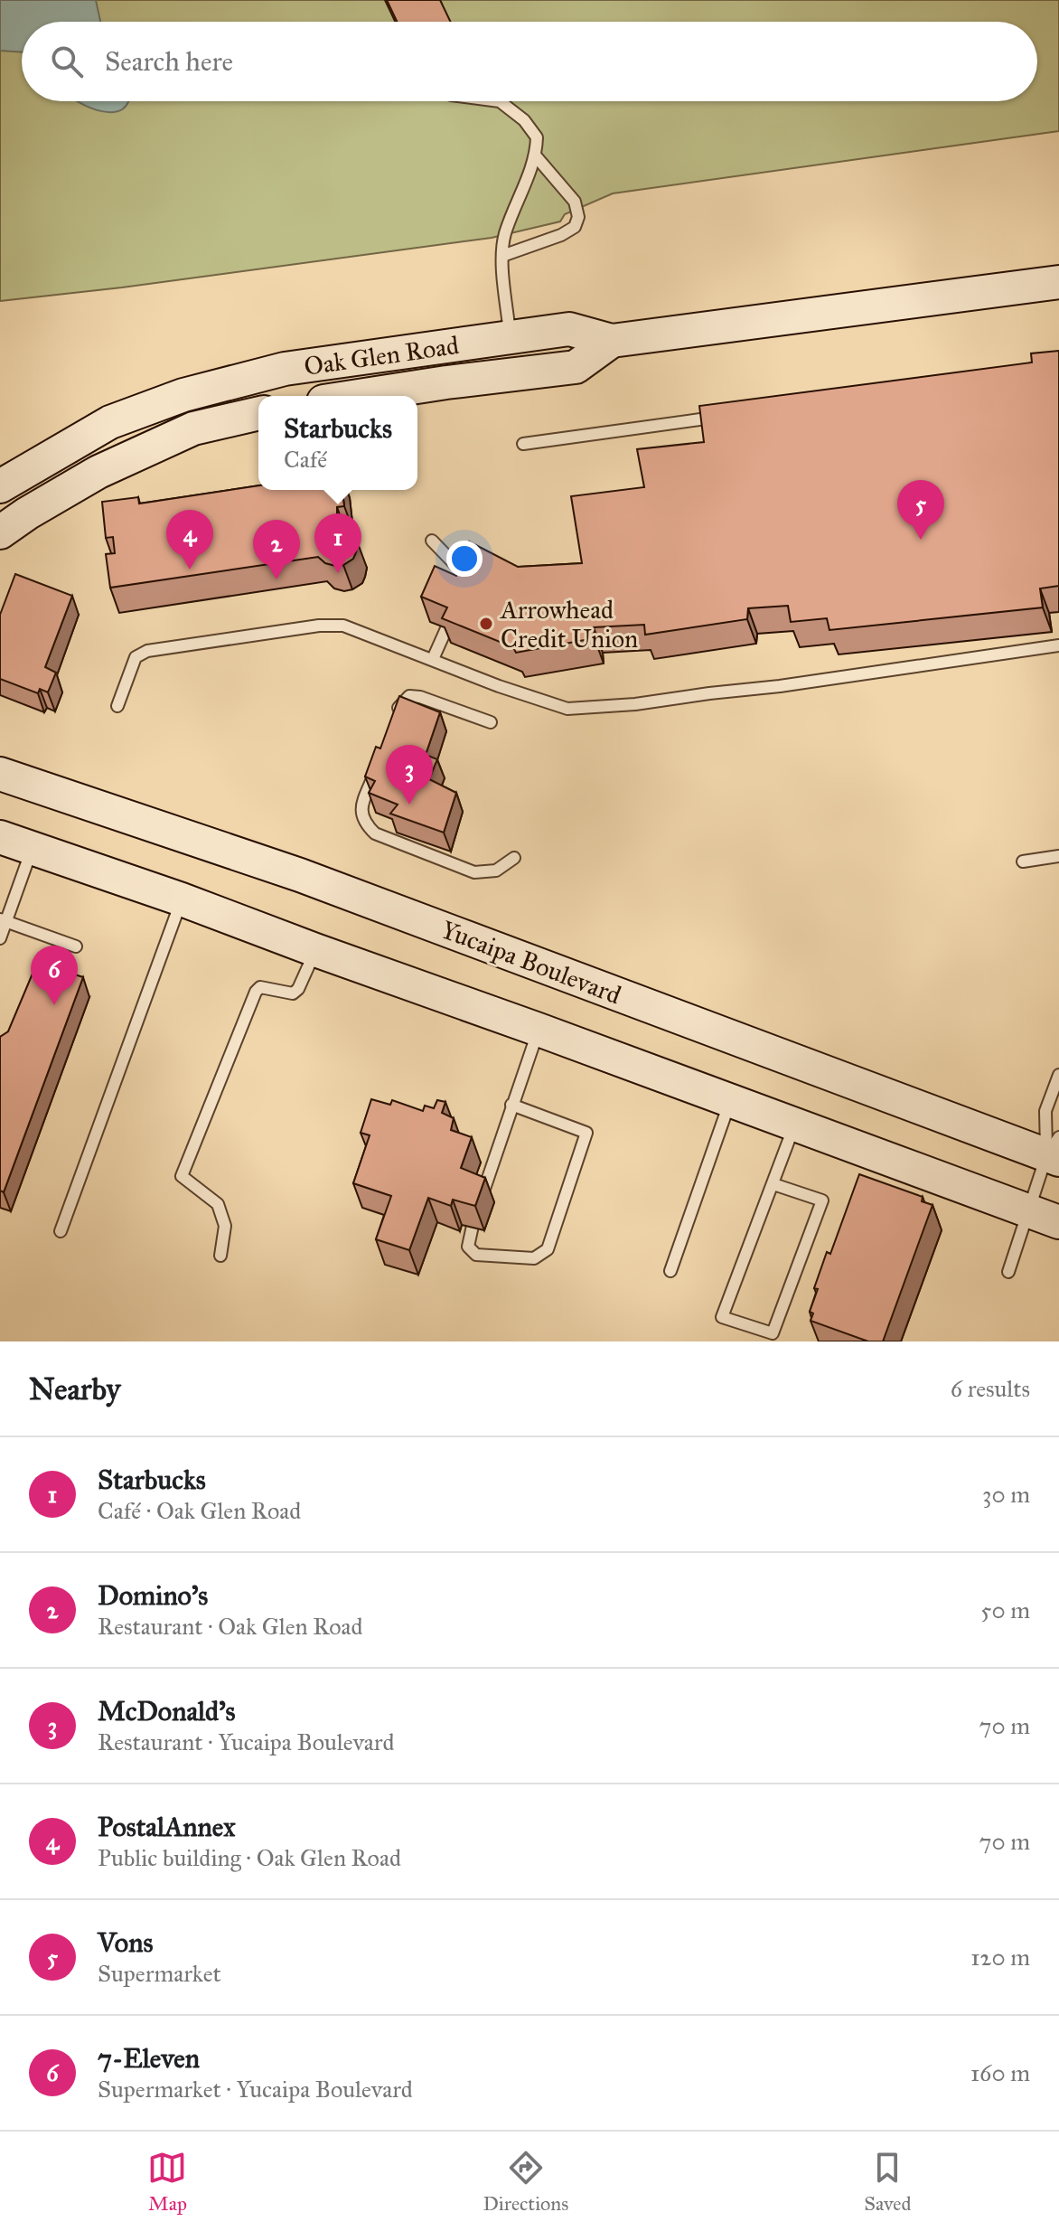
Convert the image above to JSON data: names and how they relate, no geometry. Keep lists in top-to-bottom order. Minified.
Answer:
{"streets":{"main road":["Oak Glen Road","Yucaipa Boulevard"]},"places":["Arrowhead Credit Union"],"page":{"search":"Search here","popup":["Starbucks","Café"],"pins":["5","4","1","2","3","6"],"heading":["Nearby","6 results"],"list":[{"mark":"1","name":"Starbucks","note":"Café · Oak Glen Road","value":"30 m"},{"mark":"2","name":"Domino's","note":"Restaurant · Oak Glen Road","value":"50 m"},{"mark":"3","name":"McDonald's","note":"Restaurant · Yucaipa Boulevard","value":"70 m"},{"mark":"4","name":"PostalAnnex","note":"Public building · Oak Glen Road","value":"70 m"},{"mark":"5","name":"Vons","note":"Supermarket","value":"120 m"},{"mark":"6","name":"7-Eleven","note":"Supermarket · Yucaipa Boulevard","value":"160 m"}],"nav":["Map","Directions","Saved"]}}
